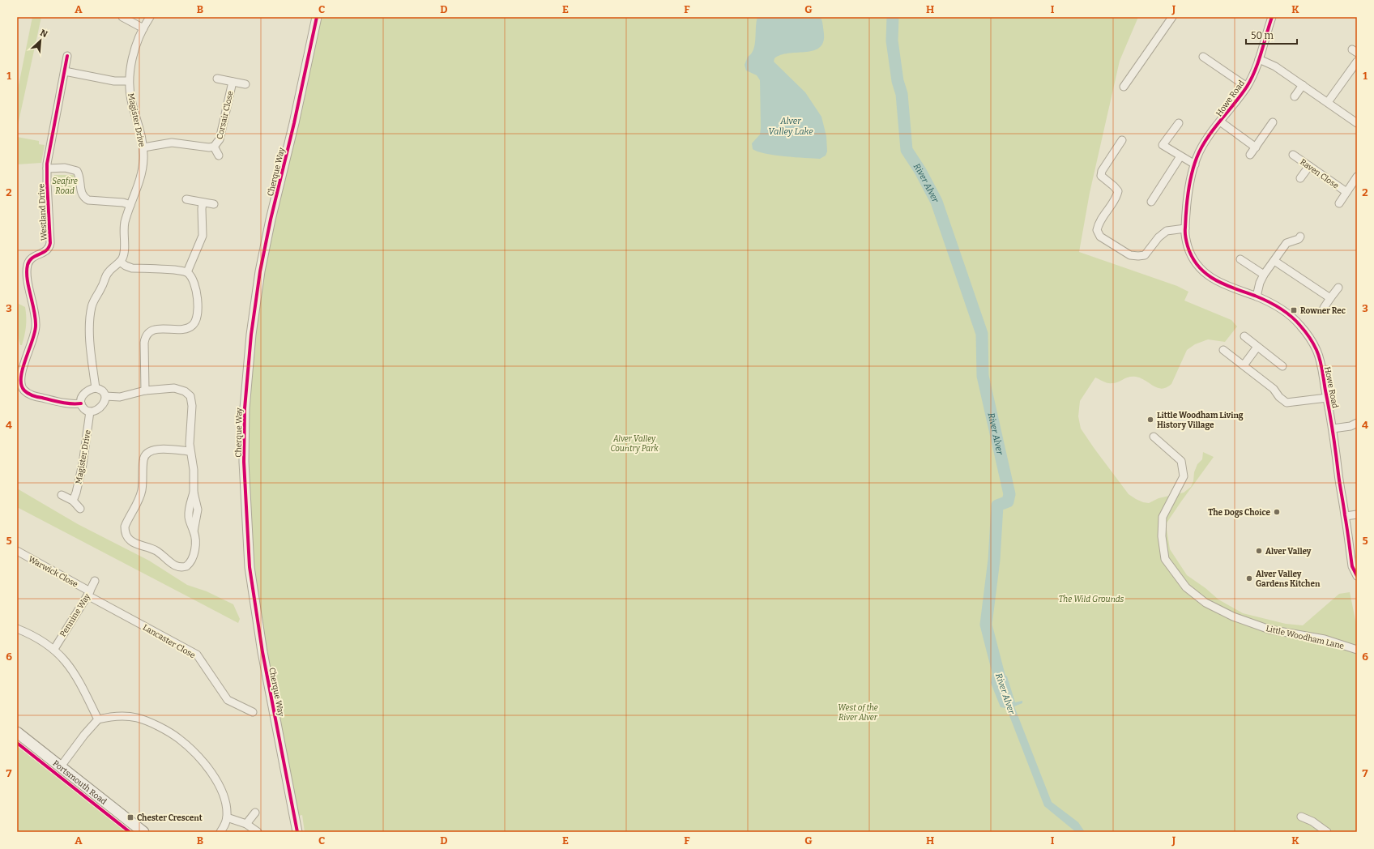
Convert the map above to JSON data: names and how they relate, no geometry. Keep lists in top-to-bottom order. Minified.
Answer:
{"streets":{"main road":["Portsmouth Road"],"street":["Howe Road","Corsair Close","Magister Drive","Cherque Way","Raven Close","Westland Drive","Warwick Close","Pennine Way","Little Woodham Lane","Lancaster Close"]},"crossings":[["Corsair Close","Magister Drive"],["Magister Drive","Westland Drive"],["Warwick Close","Pennine Way"],["Warwick Close","Lancaster Close"],["Pennine Way","Lancaster Close"]],"water":["Alver Valley Lake","River Alver"],"parks":["Seafire Road","Alver Valley Country Park","The Wild Grounds","West of the River Alver"],"places":{"transit":["Rowner Rec","Chester Crescent"],"other":["Little Woodham Living History Village","The Dogs Choice","Alver Valley","Alver Valley Gardens Kitchen"]},"scale_bar":"50 m","north":"top right","grid":{"columns":["A","B","C","D","E","F","G","H","I","J","K"],"rows":["1","2","3","4","5","6","7"]}}
